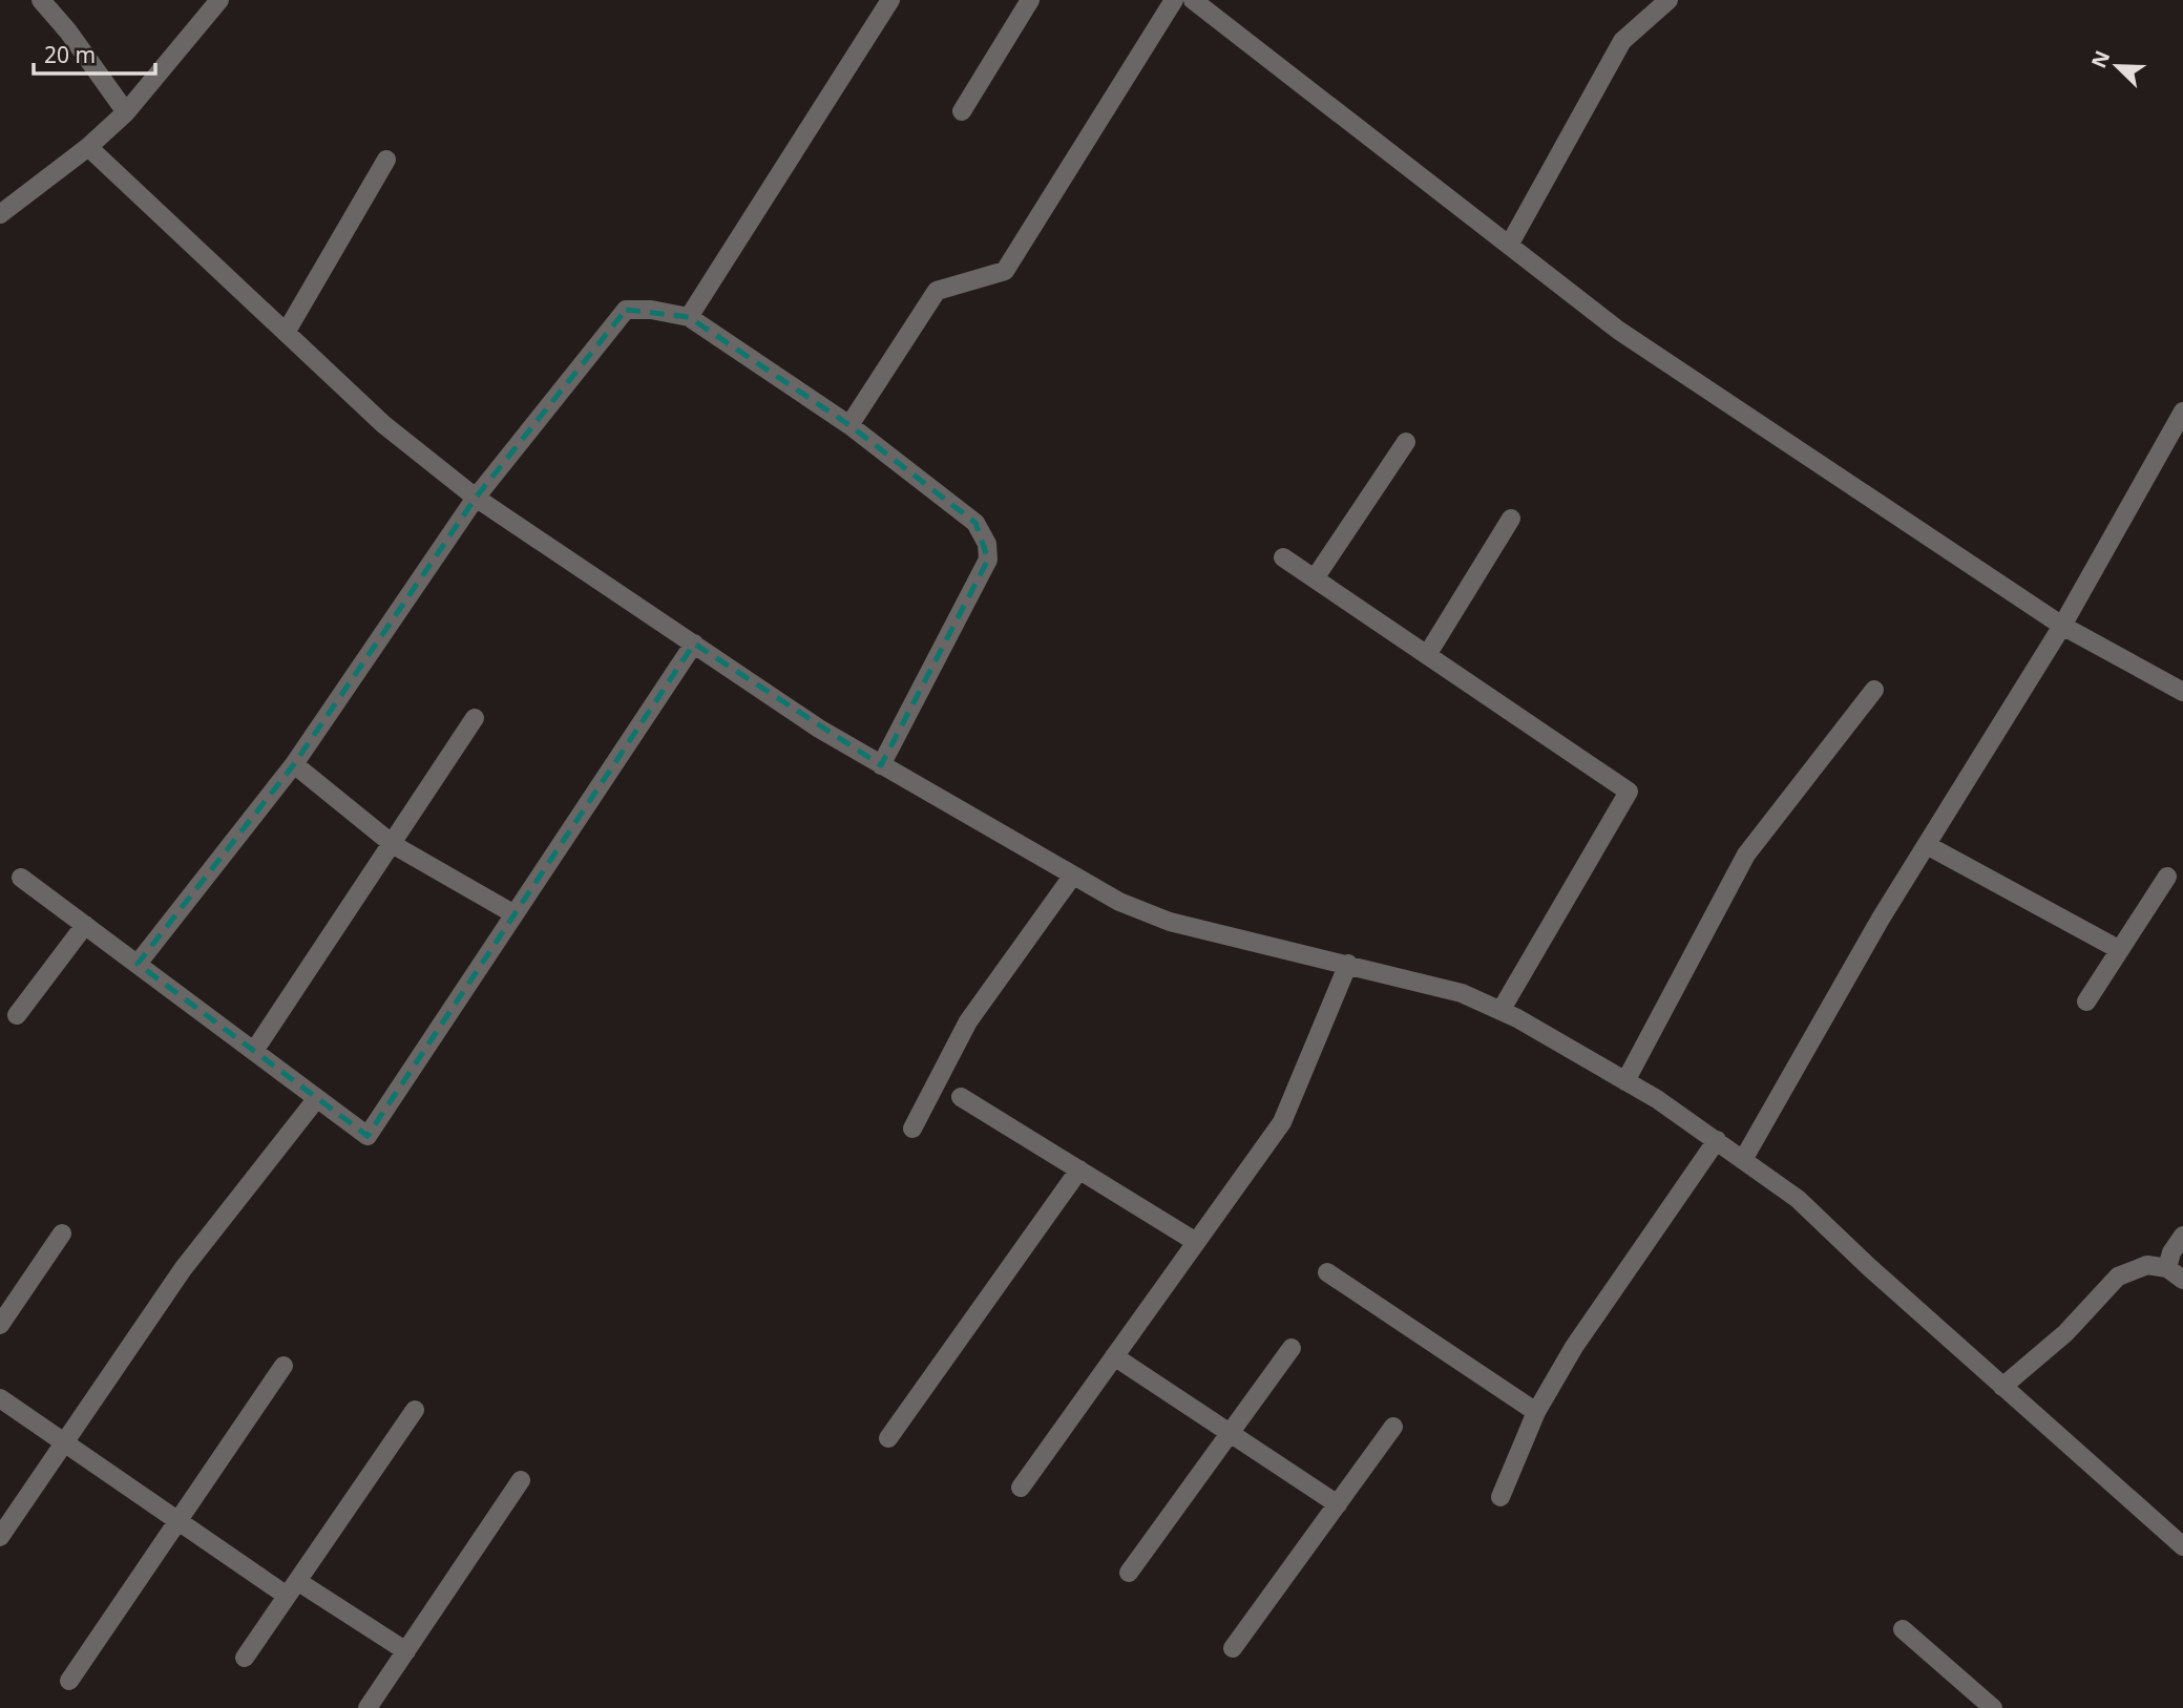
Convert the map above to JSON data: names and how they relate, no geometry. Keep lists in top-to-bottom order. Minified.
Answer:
{"scale_bar":"20 m","north":"top left"}
